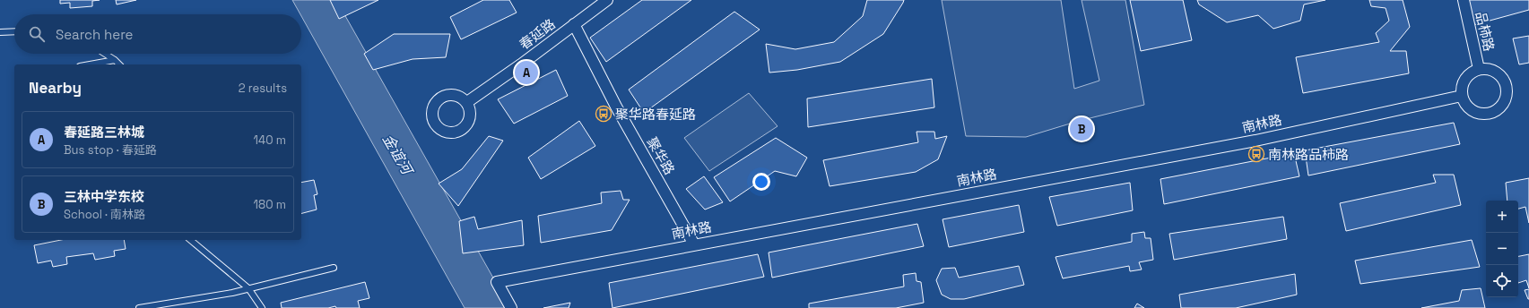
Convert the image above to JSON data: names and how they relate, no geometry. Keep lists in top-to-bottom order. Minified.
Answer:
{"streets":{"street":["品柿路","春延路","南林路","聚华路"]},"crossings":[["品柿路","南林路"],["春延路","聚华路"],["南林路","聚华路"]],"water":["金谊河"],"places":{"bus stop":["聚华路春延路","南林路品柿路"]},"page":{"search":"Search here","pins":["A","B"],"heading":["Nearby","2 results"],"list":[{"mark":"A","name":"春延路三林城","note":"Bus stop · 春延路","value":"140 m"},{"mark":"B","name":"三林中学东校","note":"School · 南林路","value":"180 m"}],"map_buttons":["+","−"]}}
